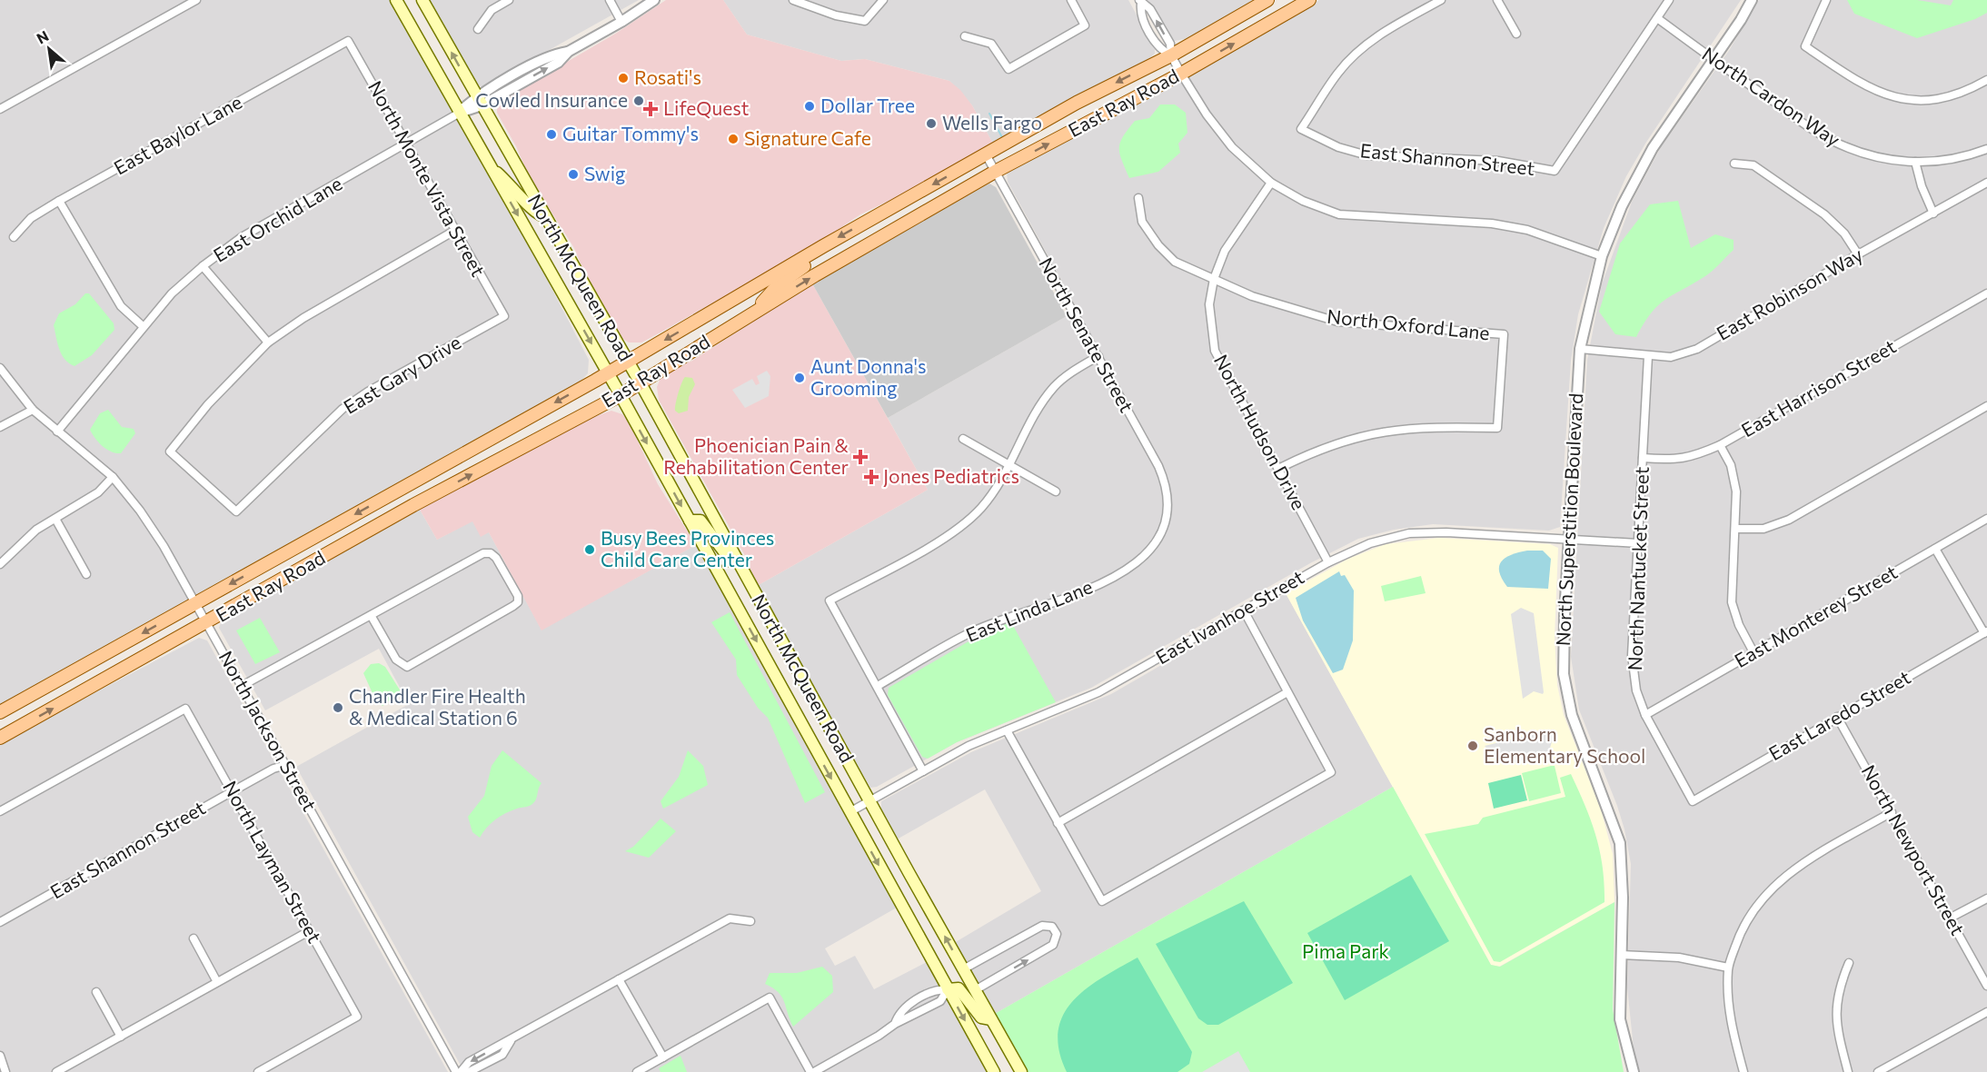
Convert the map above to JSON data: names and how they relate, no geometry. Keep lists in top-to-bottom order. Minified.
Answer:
{"streets":{"main road":["East Ray Road","North McQueen Road"],"street":["North Cardon Way","East Baylor Lane","East Shannon Street","North Monte Vista Street","East Orchid Lane","East Robinson Way","North Oxford Lane","North Senate Street","East Gary Drive","East Harrison Street","North Hudson Drive","North Superstition Boulevard","North Nantucket Street","East Linda Lane","East Monterey Street","East Ivanhoe Street","East Laredo Street","North Jackson Street","North Newport Street","North Layman Street"]},"crossings":[["North Cardon Way","East Shannon Street"],["North Cardon Way","North Superstition Boulevard"],["East Ray Road","North McQueen Road"],["East Ray Road","North Senate Street"],["East Ray Road","North Jackson Street"],["East Baylor Lane","North Monte Vista Street"],["East Shannon Street","North Jackson Street"],["East Shannon Street","North Layman Street"],["North Monte Vista Street","East Orchid Lane"],["North Monte Vista Street","East Gary Drive"],["East Orchid Lane","North McQueen Road"],["East Orchid Lane","North Jackson Street"],["North McQueen Road","East Ivanhoe Street"],["East Robinson Way","North Superstition Boulevard"],["East Robinson Way","North Nantucket Street"],["North Oxford Lane","North Hudson Drive"],["North Senate Street","East Linda Lane"],["East Harrison Street","North Nantucket Street"],["North Hudson Drive","East Ivanhoe Street"],["North Superstition Boulevard","East Ivanhoe Street"],["North Nantucket Street","East Monterey Street"],["North Nantucket Street","East Ivanhoe Street"],["North Nantucket Street","East Laredo Street"],["East Laredo Street","North Newport Street"]],"parks":["Pima Park"],"places":{"other":["Rosati's","Cowled Insurance","Dollar Tree","Wells Fargo","Guitar Tommy's","Signature Cafe","Swig","Aunt Donna's Grooming","Busy Bees Provinces Child Care Center","Chandler Fire Health & Medical Station 6","Sanborn Elementary School"],"health":["LifeQuest","Phoenician Pain & Rehabilitation Center","Jones Pediatrics"]},"north":"top left"}
